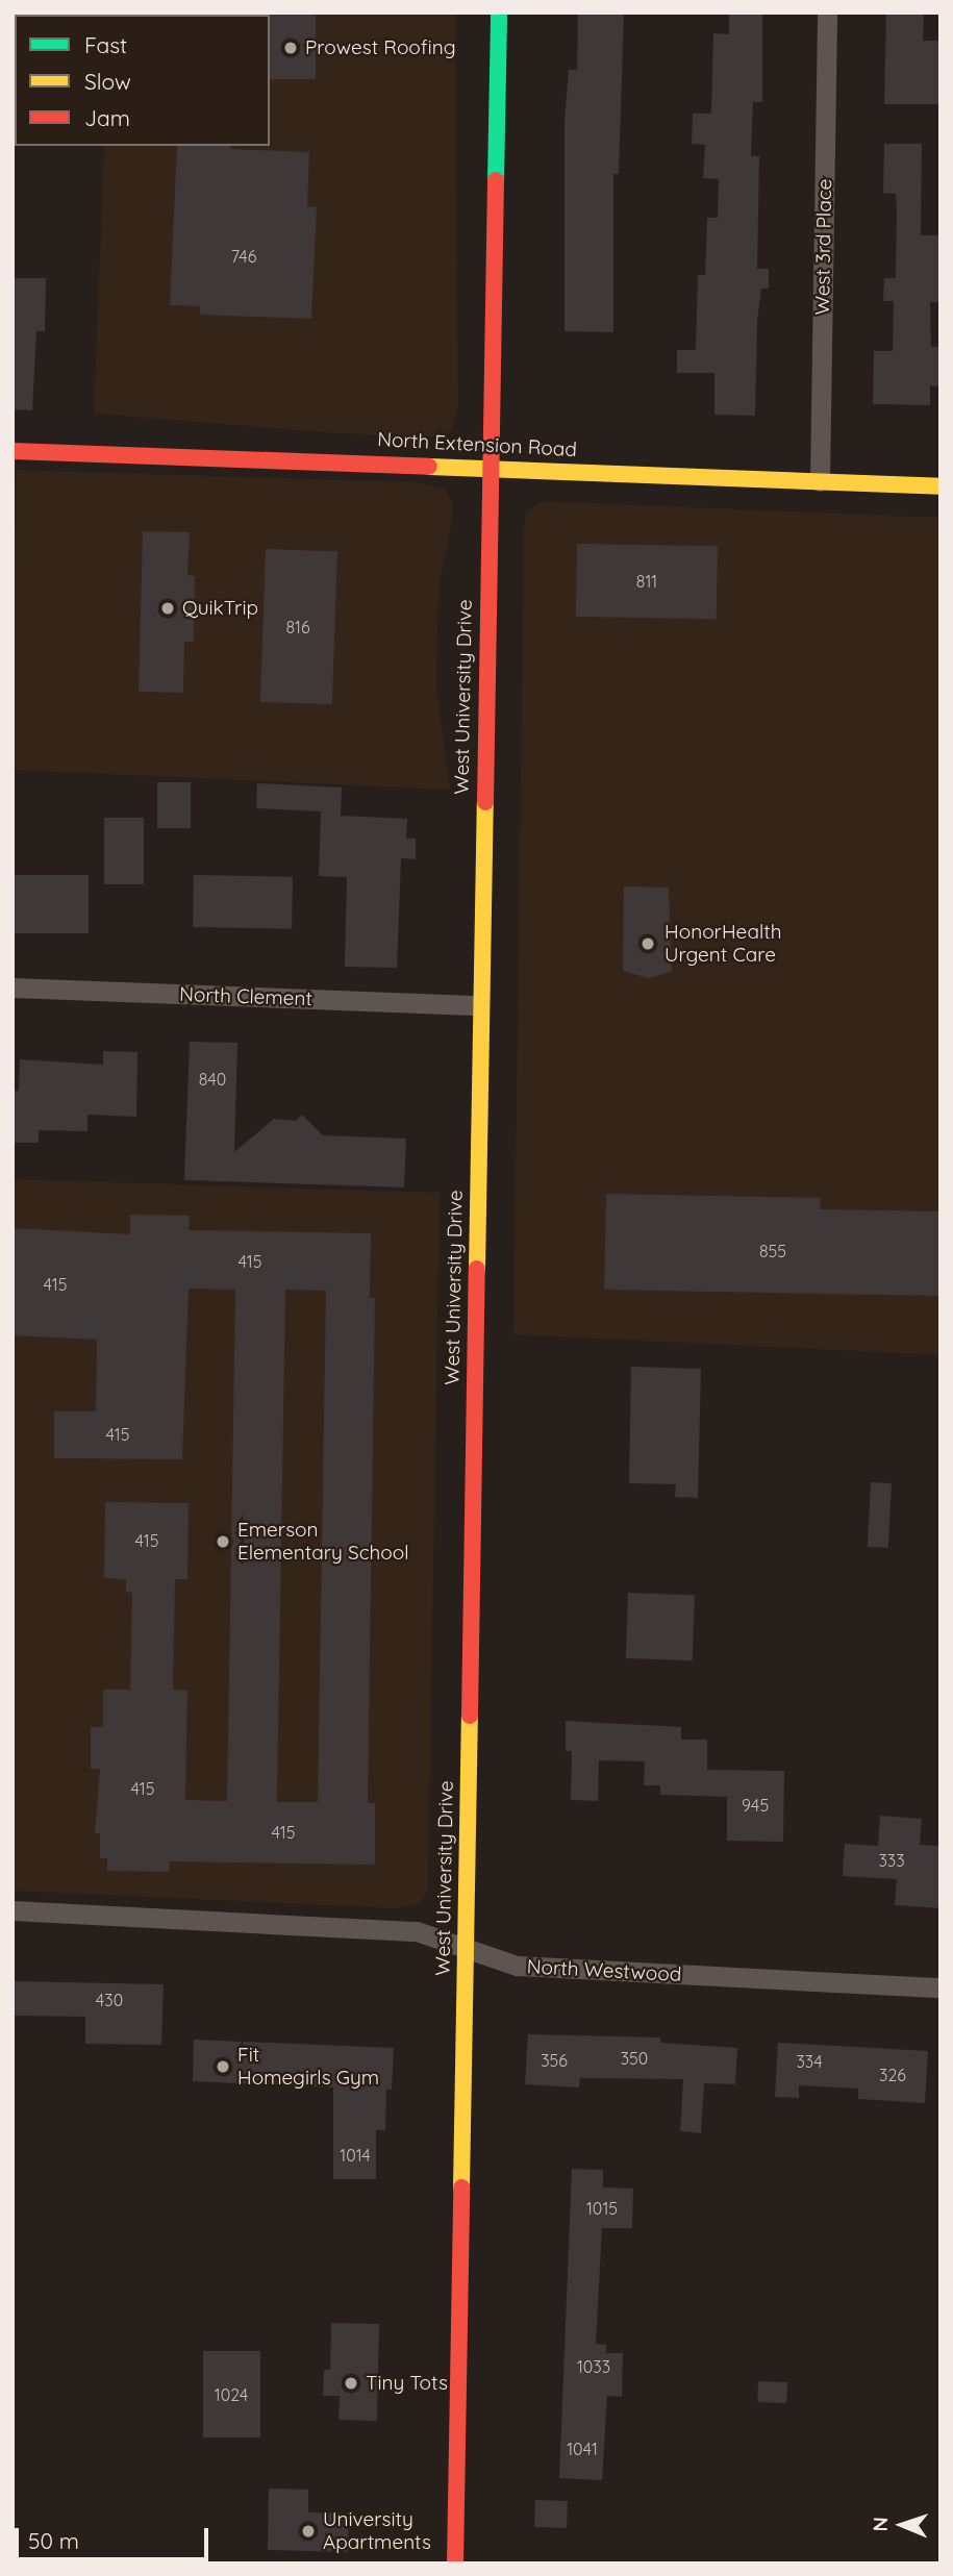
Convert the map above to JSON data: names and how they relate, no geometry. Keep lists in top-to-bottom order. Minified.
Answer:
{"streets":{"main road":["North Extension Road","West University Drive"],"street":["West 3rd Place","North Clement","North Westwood"]},"crossings":[["West 3rd Place","North Extension Road"],["North Extension Road","West University Drive"],["West University Drive","North Clement"],["West University Drive","North Westwood"]],"places":["Prowest Roofing","QuikTrip","HonorHealth Urgent Care","Emerson Elementary School","Fit Homegirls Gym","Tiny Tots","University Apartments"],"house_numbers":["746","811","816","840","855","415","415","415","415","415","945","415","333","430","350","356","334","326","1014","1015","1033","1024","1041"],"legend":["Fast","Slow","Jam"],"scale_bar":"50 m","north":"left"}
